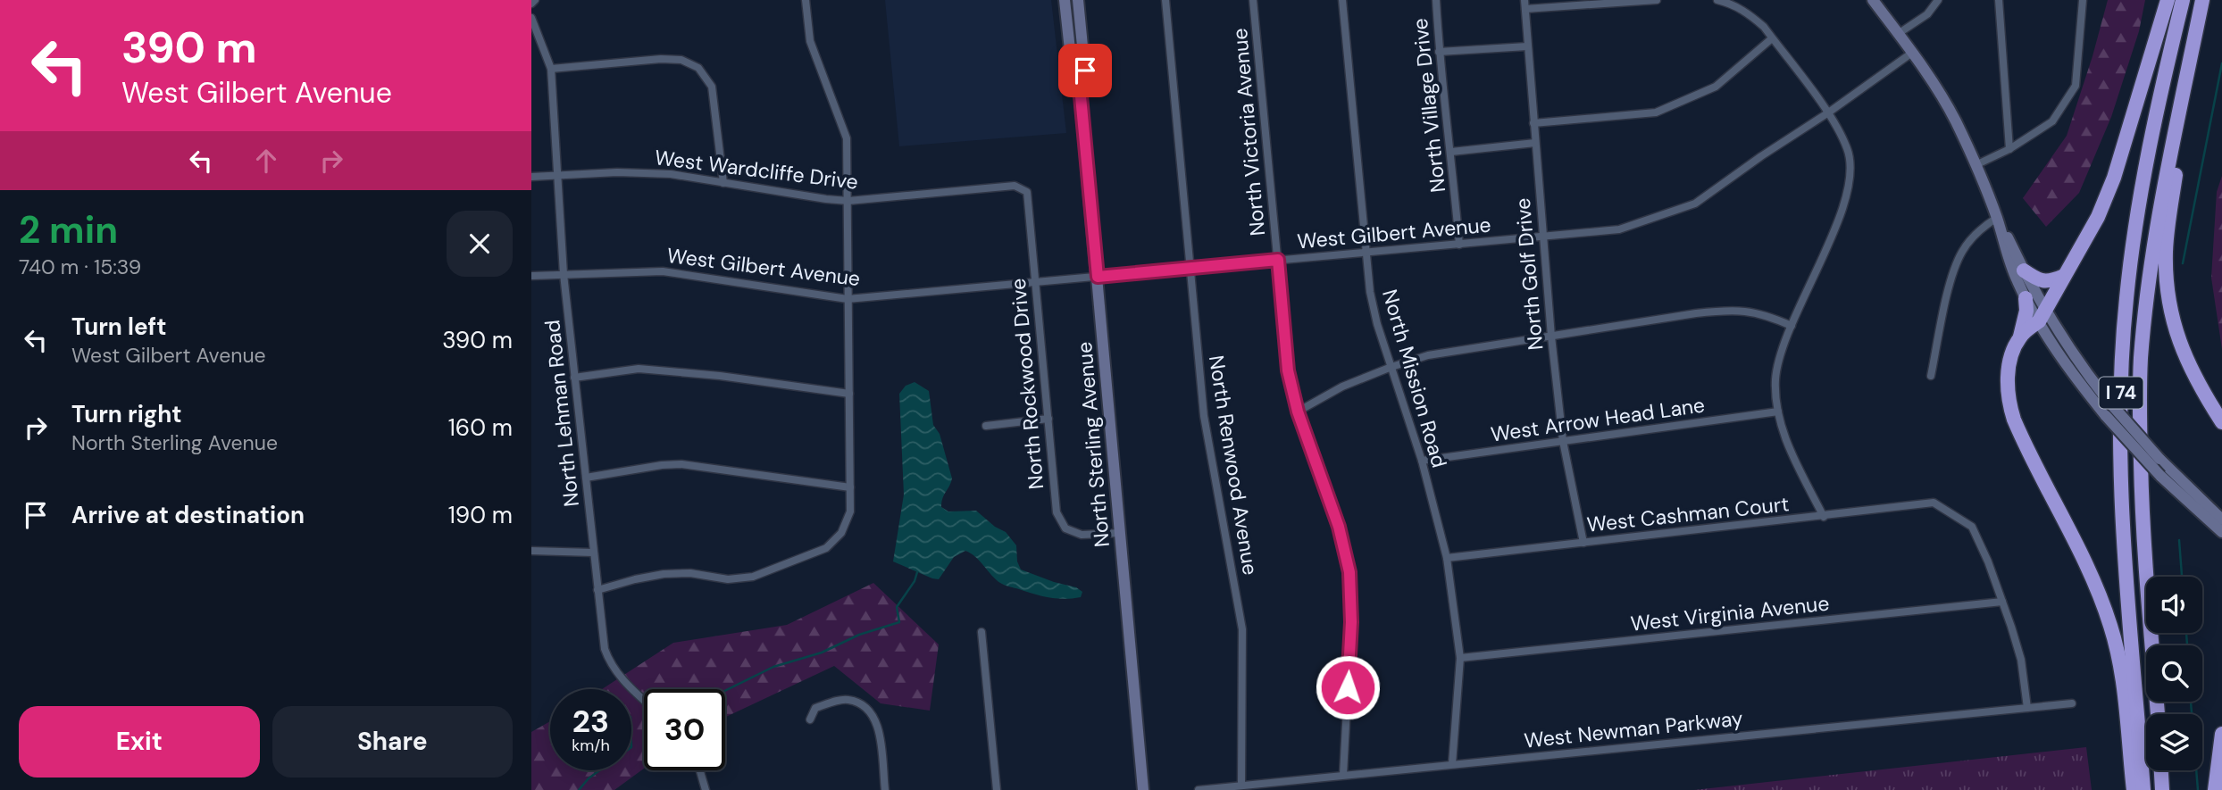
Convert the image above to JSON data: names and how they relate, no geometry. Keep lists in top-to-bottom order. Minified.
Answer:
{"streets":{"highway":["I 74"],"main road":["North Sterling Avenue"],"street":["North Village Drive","North Victoria Avenue","West Wardcliffe Drive","West Gilbert Avenue","North Golf Drive","North Mission Road","North Rockwood Drive","North Lehman Road","West Arrow Head Lane","North Renwood Avenue","West Cashman Court","West Virginia Avenue","West Newman Parkway"]},"crossings":[["North Village Drive","West Gilbert Avenue"],["North Victoria Avenue","West Gilbert Avenue"],["North Victoria Avenue","West Newman Parkway"],["West Wardcliffe Drive","North Rockwood Drive"],["West Wardcliffe Drive","North Lehman Road"],["West Gilbert Avenue","North Golf Drive"],["West Gilbert Avenue","North Mission Road"],["West Gilbert Avenue","North Rockwood Drive"],["West Gilbert Avenue","North Lehman Road"],["West Gilbert Avenue","North Sterling Avenue"],["West Gilbert Avenue","North Renwood Avenue"],["North Golf Drive","West Arrow Head Lane"],["North Golf Drive","West Cashman Court"],["North Mission Road","West Arrow Head Lane"],["North Mission Road","West Cashman Court"],["North Mission Road","West Virginia Avenue"],["North Mission Road","West Newman Parkway"],["North Rockwood Drive","North Sterling Avenue"],["North Renwood Avenue","West Newman Parkway"],["West Cashman Court","West Virginia Avenue"]],"page":{"turn":["390 m","West Gilbert Avenue"],"heading":["2 min","740 m · 15:39"],"list":[{"name":"Turn left","note":"West Gilbert Avenue","value":"390 m"},{"name":"Turn right","note":"North Sterling Avenue","value":"160 m"},{"name":"Arrive at destination","value":"190 m"}],"speed":"23 km/h","limit":"30","buttons":["Exit","Share"]}}
